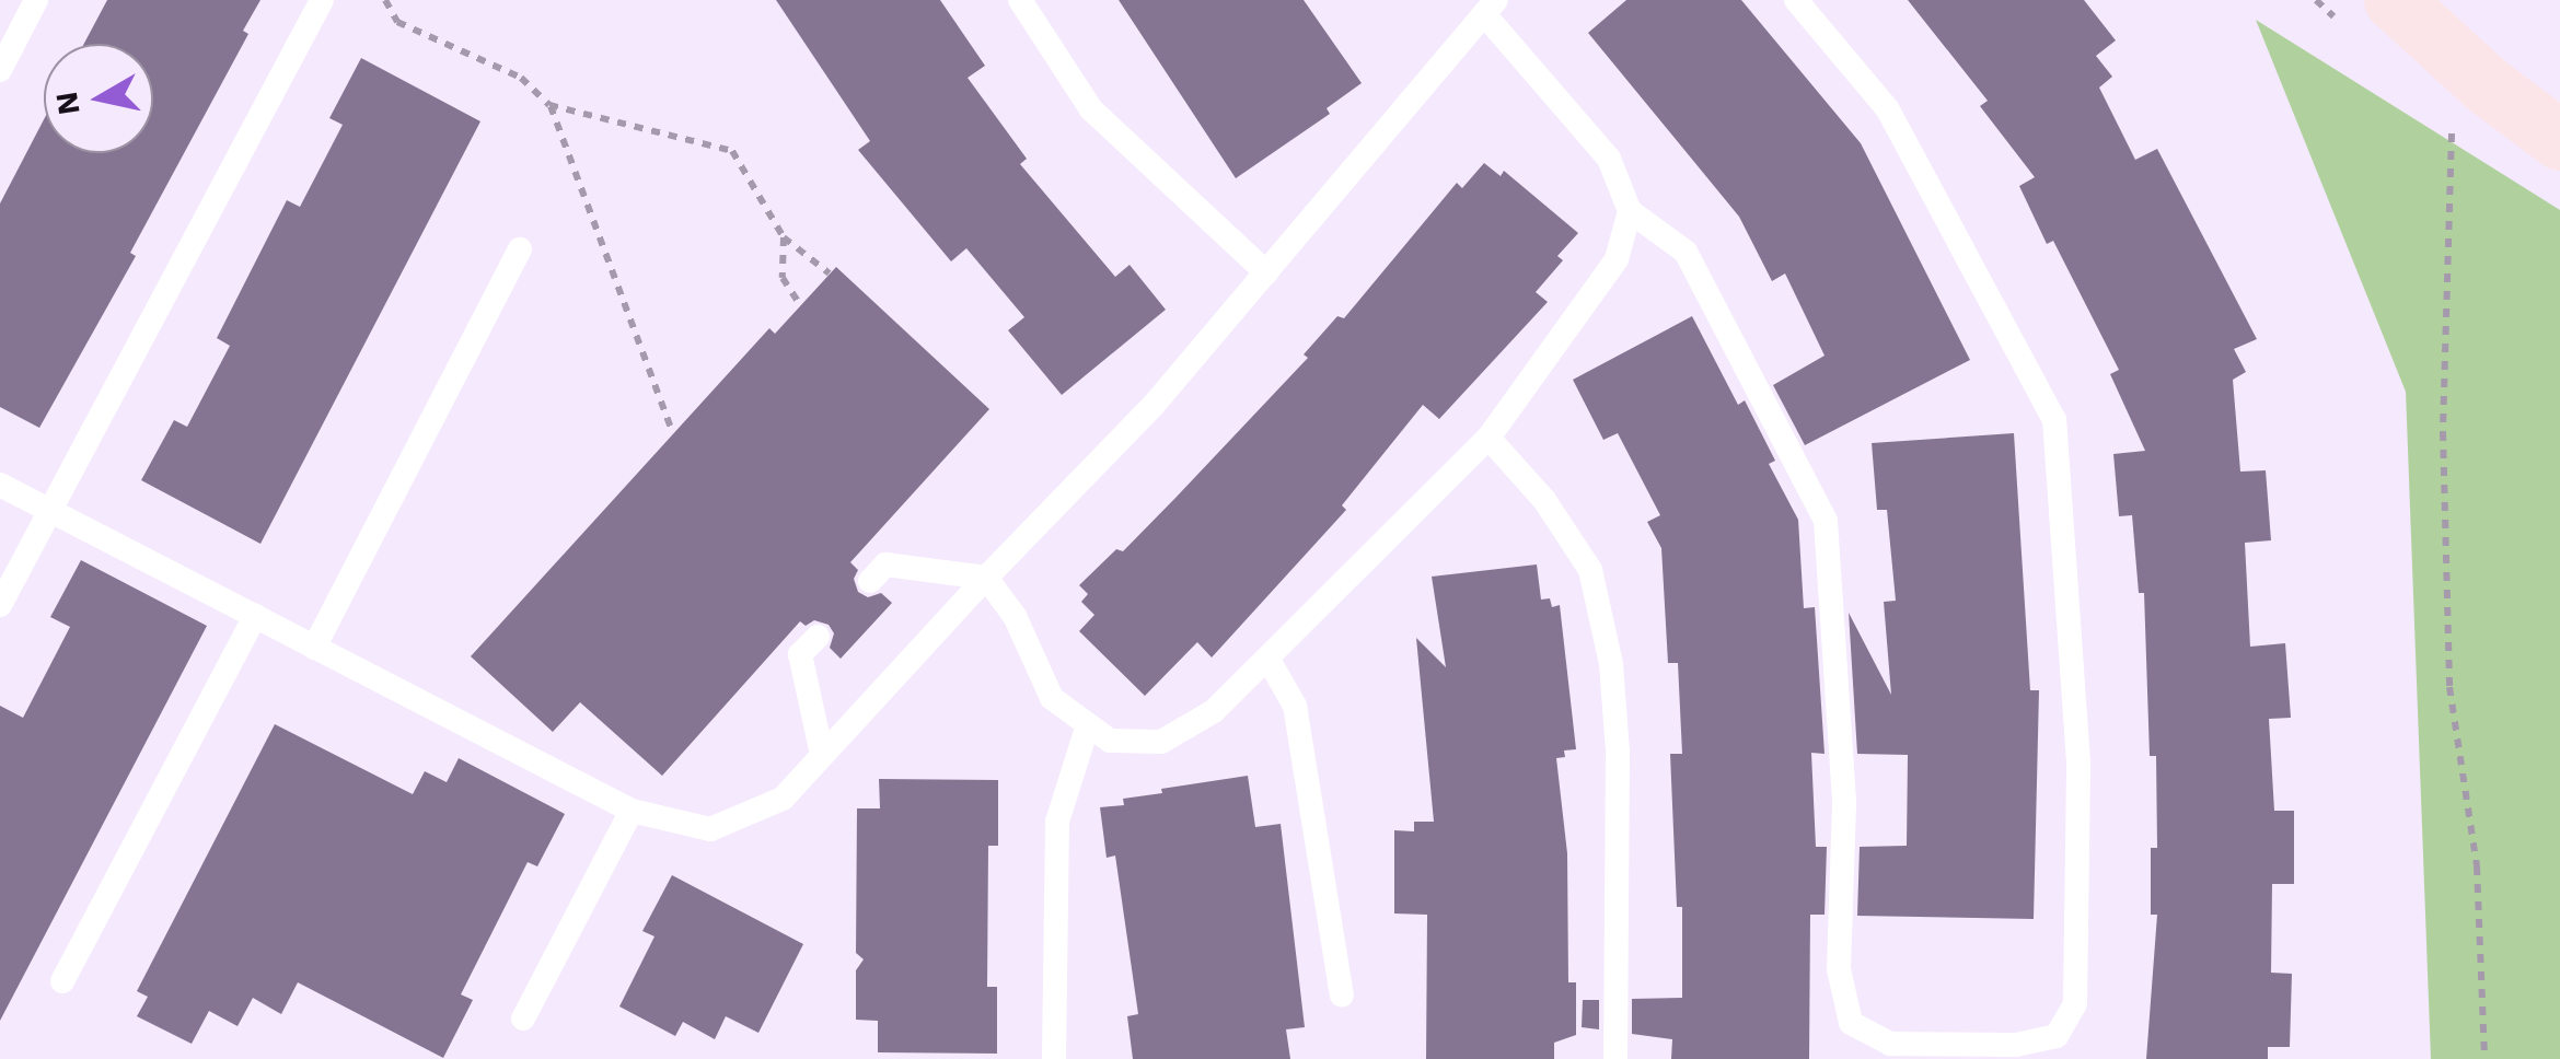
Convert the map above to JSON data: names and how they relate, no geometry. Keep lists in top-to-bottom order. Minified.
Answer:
{"north":"left"}
